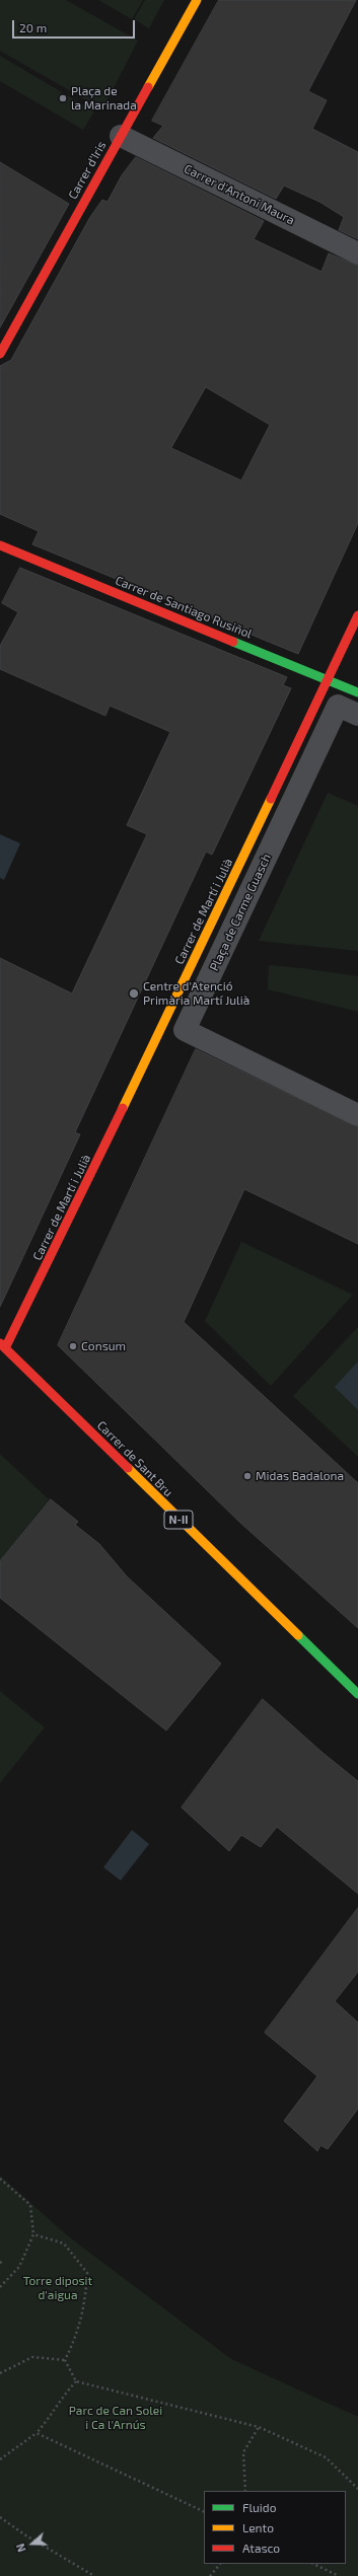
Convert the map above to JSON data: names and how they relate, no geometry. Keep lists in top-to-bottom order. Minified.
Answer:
{"streets":{"street":["Carrer d'Iris","Carrer d'Antoni Maura","Carrer de Santiago Rusiñol","Carrer de Martí i Julià","Plaça de Carme Guasch","Carrer de Sant Bru","N-II"]},"crossings":[["Carrer d'Iris","Carrer d'Antoni Maura"],["Carrer de Santiago Rusiñol","Carrer de Martí i Julià"],["Carrer de Martí i Julià","Carrer de Sant Bru"]],"parks":["Torre diposit d'aigua","Parc de Can Solei i Ca l'Arnús"],"places":["Plaça de la Marinada","Centre d'Atenció Primària Martí Julià","Consum","Midas Badalona"],"legend":["Fluido","Lento","Atasco"],"scale_bar":"20 m","north":"left"}
